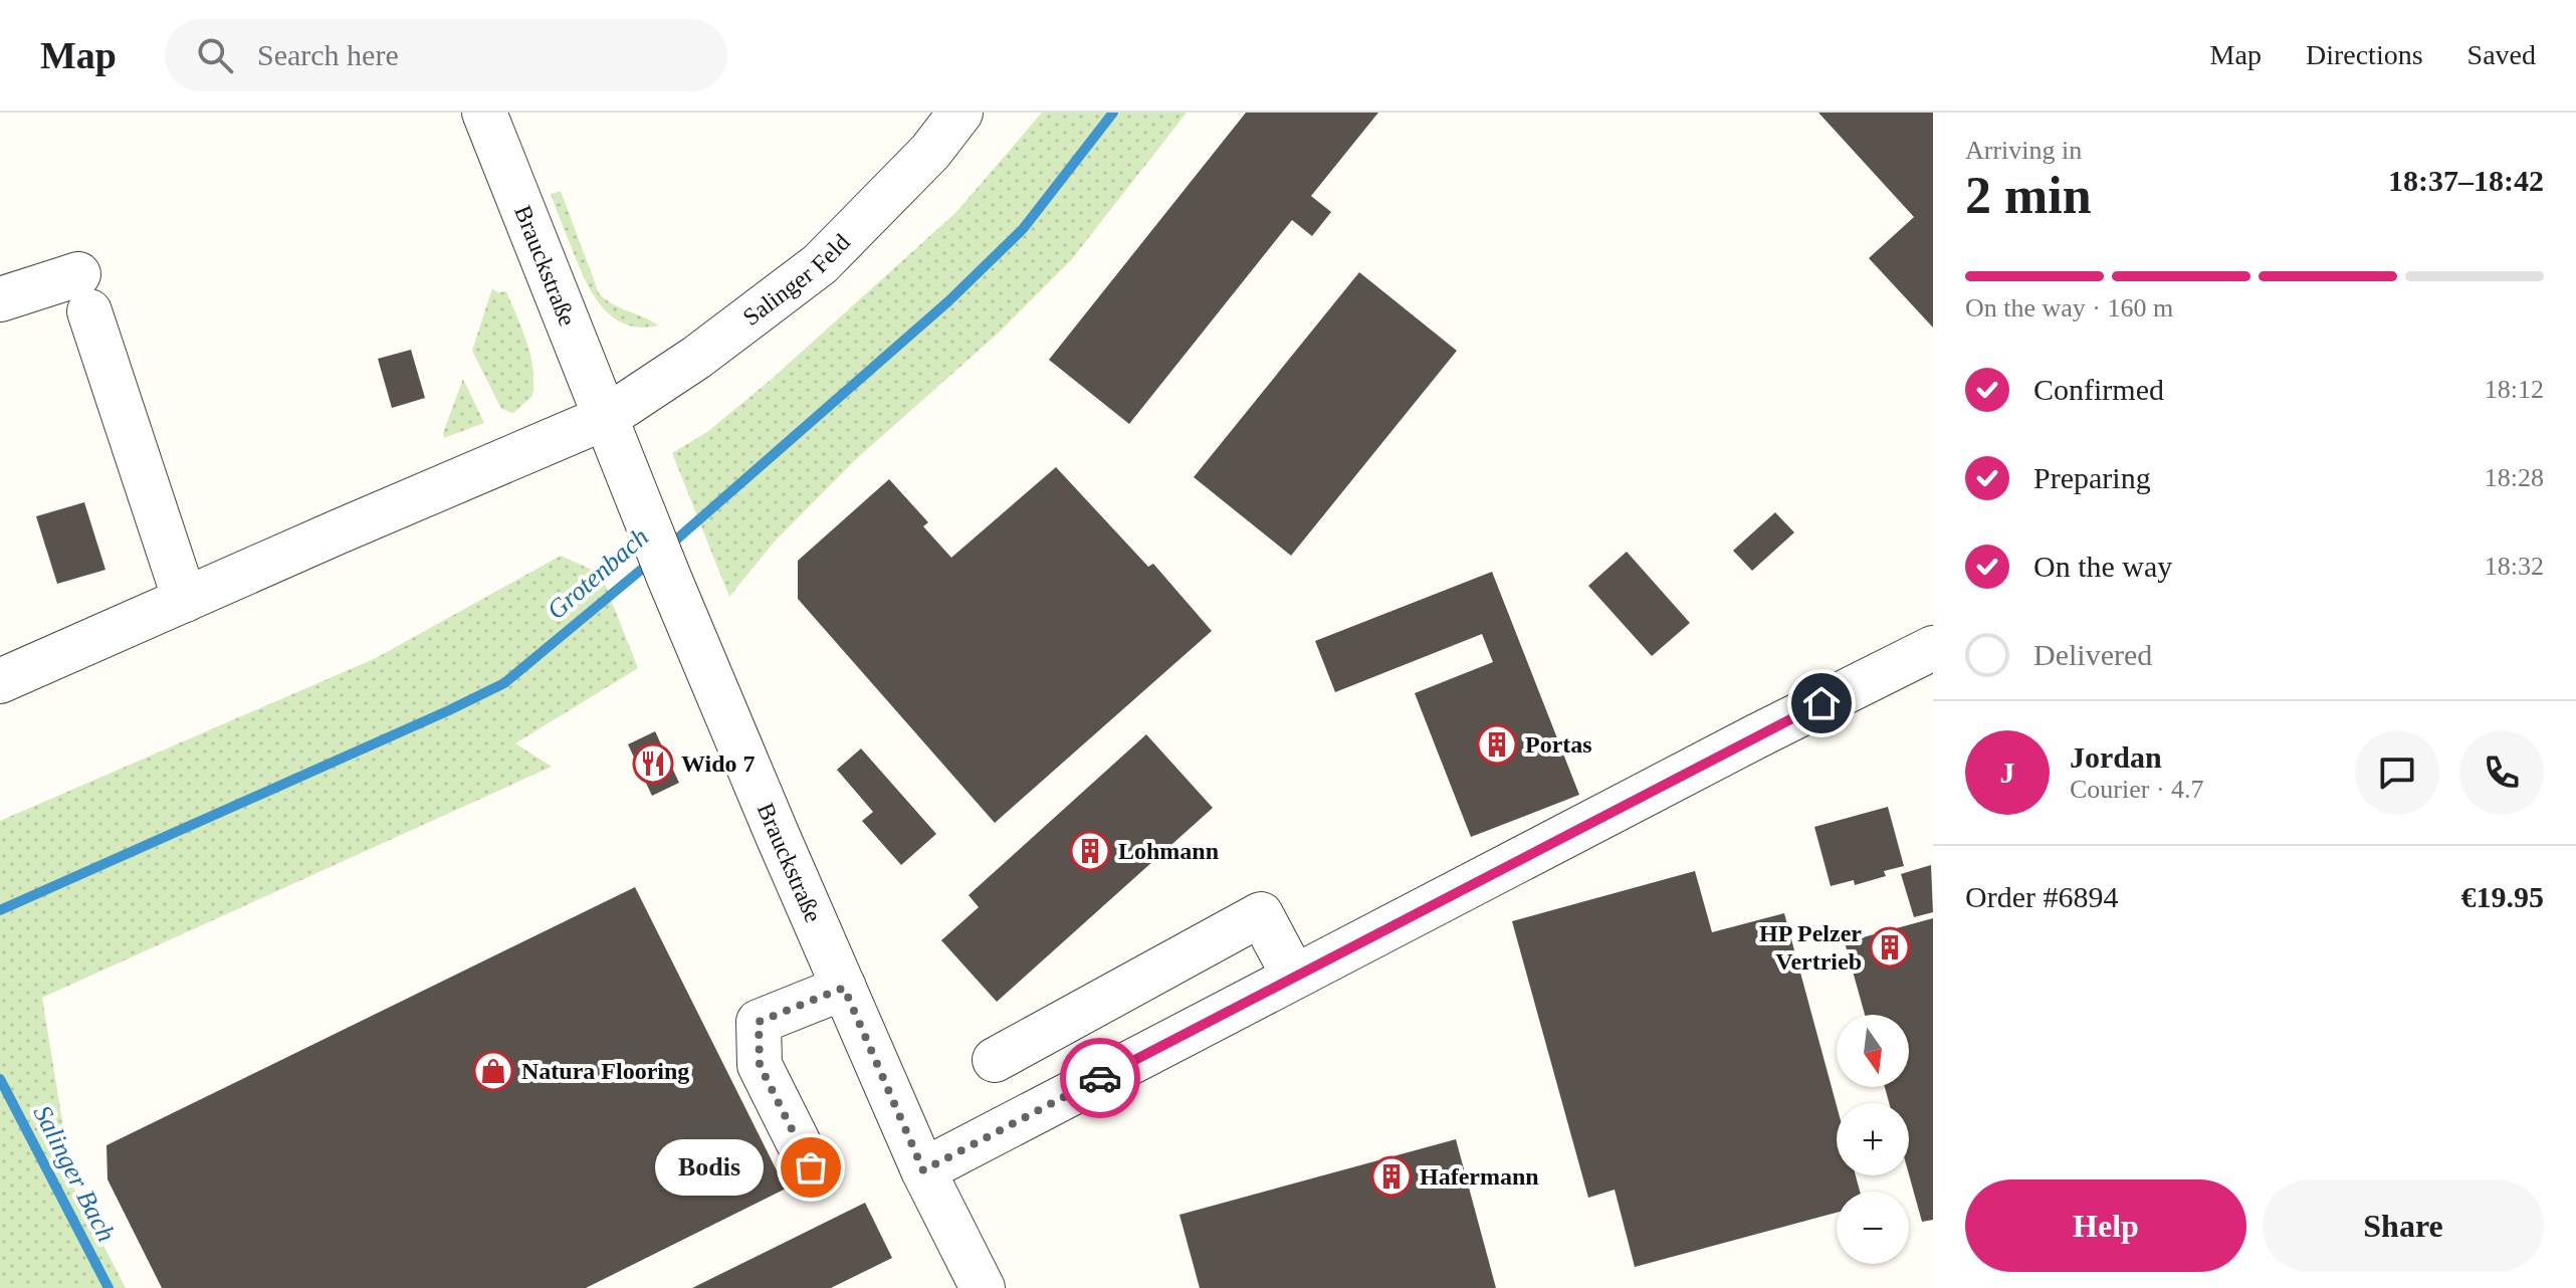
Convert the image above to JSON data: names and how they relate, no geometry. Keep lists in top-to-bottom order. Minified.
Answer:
{"streets":{"street":["Brauckstraße","Salinger Feld"]},"crossings":[["Brauckstraße","Salinger Feld"]],"water":["Grotenbach","Salinger Bach"],"places":{"building":["Portas","Lohmann","HP Pelzer Vertrieb","Hafermann"],"restaurant":["Wido 7"],"shop":["Natura Flooring"],"other":["Bodis"]},"north":"bottom","page":{"header":"Map","search":"Search here","nav":["Map","Directions","Saved"],"heading":["2 min","Arriving in","18:37–18:42"],"panel":["Jordan","Courier · 4.7","Order #6894","€19.95"],"bar":"On the way · 160 m","list":[["Confirmed","18:12"],["Preparing","18:28"],["On the way","18:32"],"Delivered"],"round":"J","map_buttons":["+","−"],"bubble":"Bodis","buttons":["Help","Share"]}}
